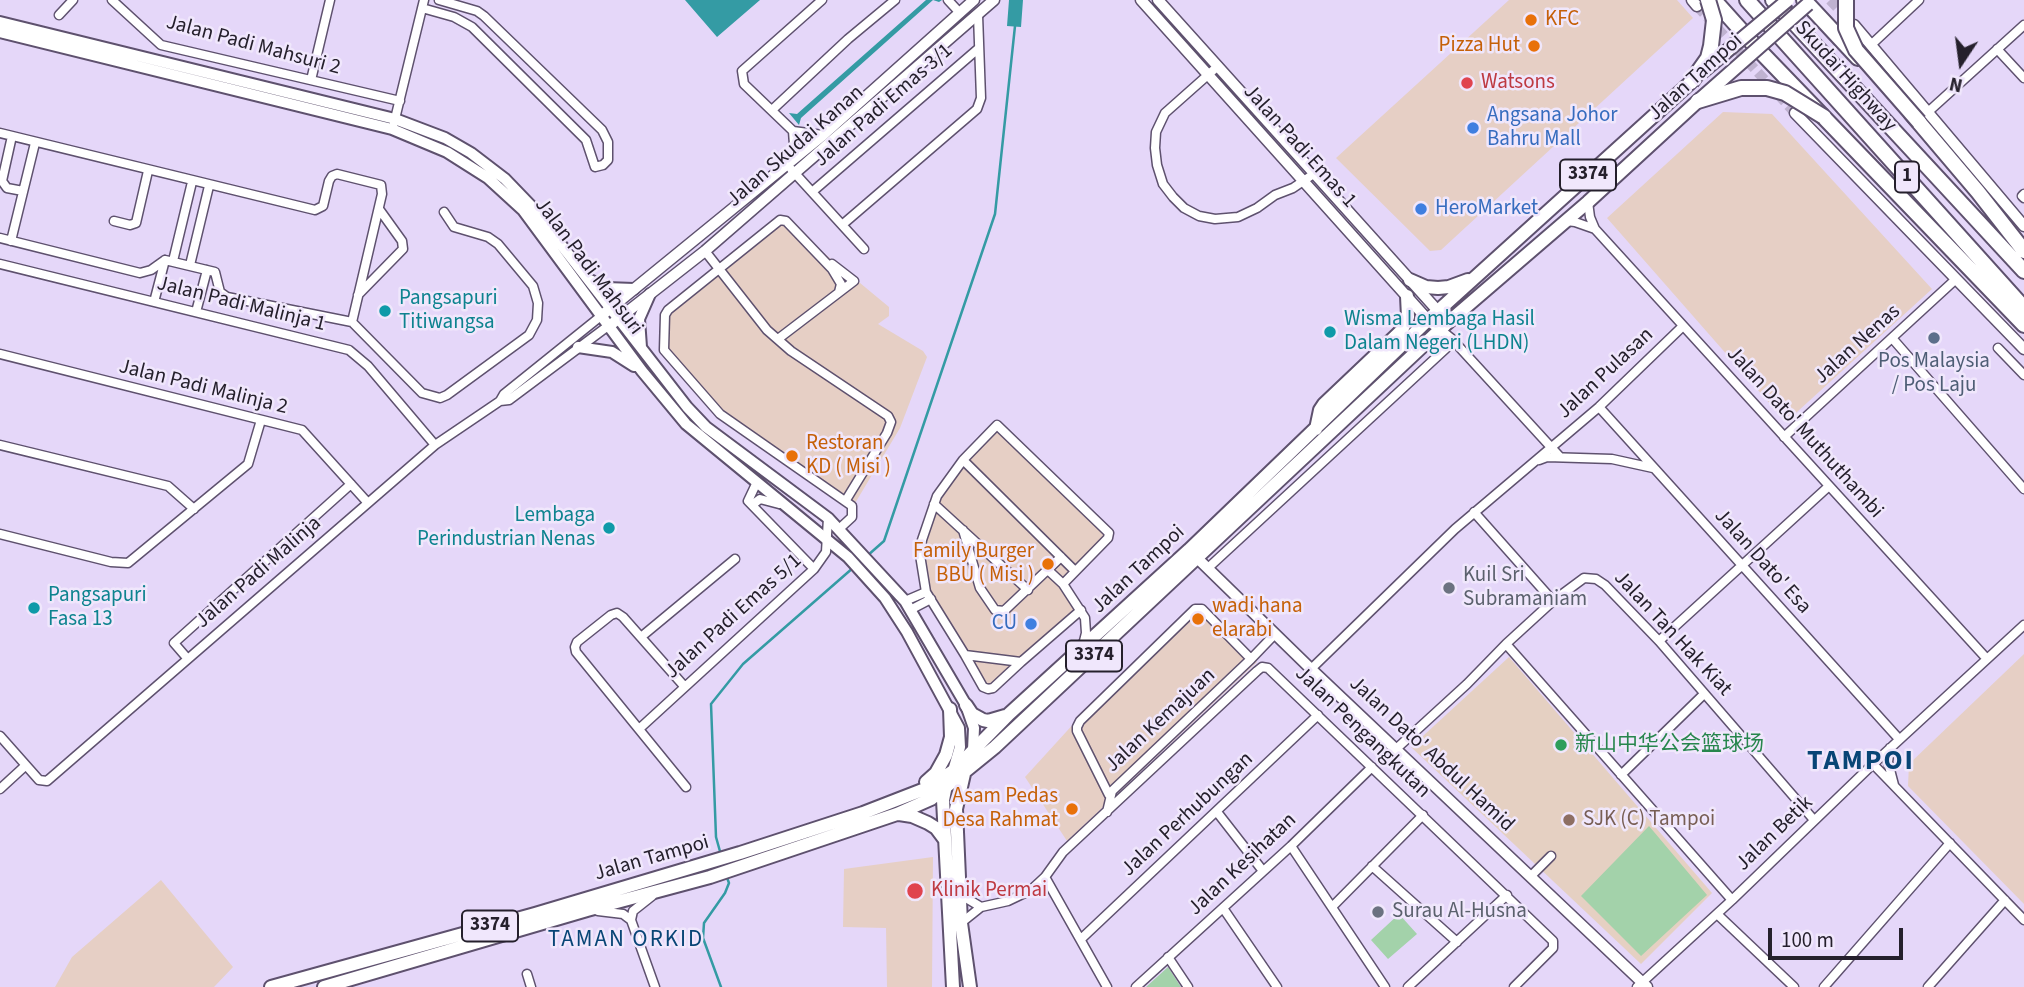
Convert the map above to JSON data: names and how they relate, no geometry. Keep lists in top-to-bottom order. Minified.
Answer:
{"streets":{"highway":["Skudai Highway","1"],"main road":["Jalan Tampoi","3374","Jalan Padi Mahsuri"],"street":["Jalan Padi Mahsuri 2","Jalan Padi Emas 3/1","Jalan Skudai Kanan","Jalan Padi Emas 1","Jalan Padi Malinja 1","Jalan Nenas","Jalan Pulasan","Jalan Padi Malinja 2","Jalan Dato' Muthuthambi","Jalan Dato' Esa","Jalan Padi Malinja","Jalan Padi Emas 5/1","Jalan Tan Hak Kiat","Jalan Kemajuan","Jalan Pengangkutan","Jalan Dato' Abdul Hamid","Jalan Perhubungan","Jalan Betik","Jalan Kesihatan"]},"crossings":[["Jalan Tampoi","Jalan Padi Emas 1"],["Jalan Tampoi","Jalan Padi Mahsuri"],["Jalan Tampoi","Jalan Dato' Muthuthambi"],["Jalan Tampoi","Jalan Dato' Abdul Hamid"],["Jalan Skudai Kanan","Jalan Padi Mahsuri"],["Jalan Skudai Kanan","Jalan Padi Malinja"],["Jalan Padi Mahsuri","Jalan Padi Malinja"],["Jalan Padi Mahsuri","Jalan Padi Emas 5/1"],["Jalan Padi Malinja 1","Jalan Padi Malinja"],["Jalan Nenas","Jalan Dato' Muthuthambi"],["Jalan Pulasan","Jalan Dato' Muthuthambi"],["Jalan Pulasan","Jalan Dato' Esa"],["Jalan Padi Malinja 2","Jalan Padi Malinja"],["Jalan Dato' Muthuthambi","Jalan Betik"],["Jalan Dato' Esa","Jalan Betik"],["Jalan Tan Hak Kiat","Jalan Dato' Abdul Hamid"],["Jalan Tan Hak Kiat","Jalan Betik"],["Jalan Kemajuan","Jalan Pengangkutan"],["Jalan Kemajuan","Jalan Dato' Abdul Hamid"],["Jalan Pengangkutan","Jalan Perhubungan"],["Jalan Pengangkutan","Jalan Kesihatan"],["Jalan Dato' Abdul Hamid","Jalan Betik"]],"districts":["TAMPOI","TAMAN ORKID"],"places":["KFC","Pizza Hut","Watsons","Angsana Johor Bahru Mall","HeroMarket","Pangsapuri Titiwangsa","Wisma Lembaga Hasil Dalam Negeri (LHDN)","Pos Malaysia / Pos Laju","Restoran KD ( Misi )","Lembaga Perindustrian Nenas","Family Burger BBU ( Misi )","Kuil Sri Subramaniam","Pangsapuri Fasa 13","wadi hana elarabi","CU","新山中华公会篮球场","Asam Pedas Desa Rahmat","SJK (C) Tampoi","Klinik Permai","Surau Al-Husna"],"scale_bar":"100 m","north":"bottom"}
